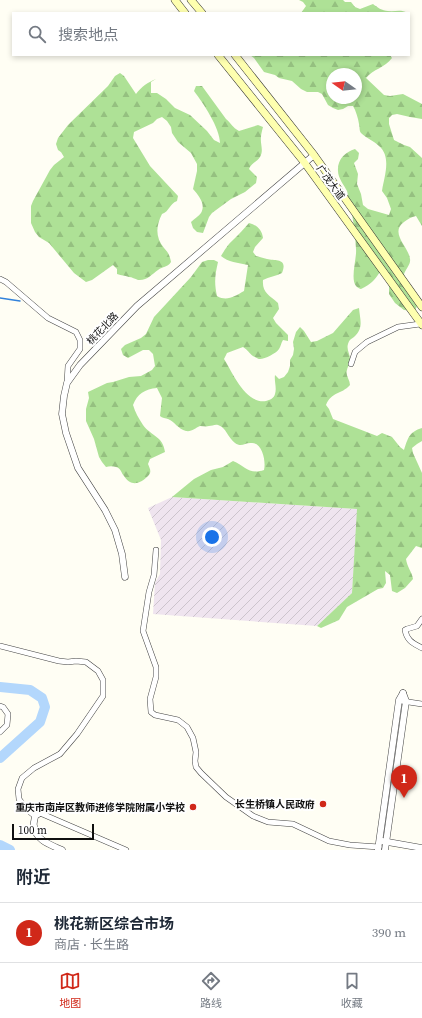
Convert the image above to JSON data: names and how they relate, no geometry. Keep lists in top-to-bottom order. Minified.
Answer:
{"streets":{"main road":["广茂大道"],"street":["桃花北路"]},"crossings":[["广茂大道","桃花北路"]],"places":["长生桥镇人民政府","重庆市南岸区教师进修学院附属小学校"],"scale_bar":"100 m","north":"left","page":{"search":"搜索地点","pins":"1","scale":"100 m","heading":"附近","list":[{"mark":"1","name":"桃花新区综合市场","note":"商店 · 长生路","value":"390 m"}],"nav":["地图","路线","收藏"]}}
